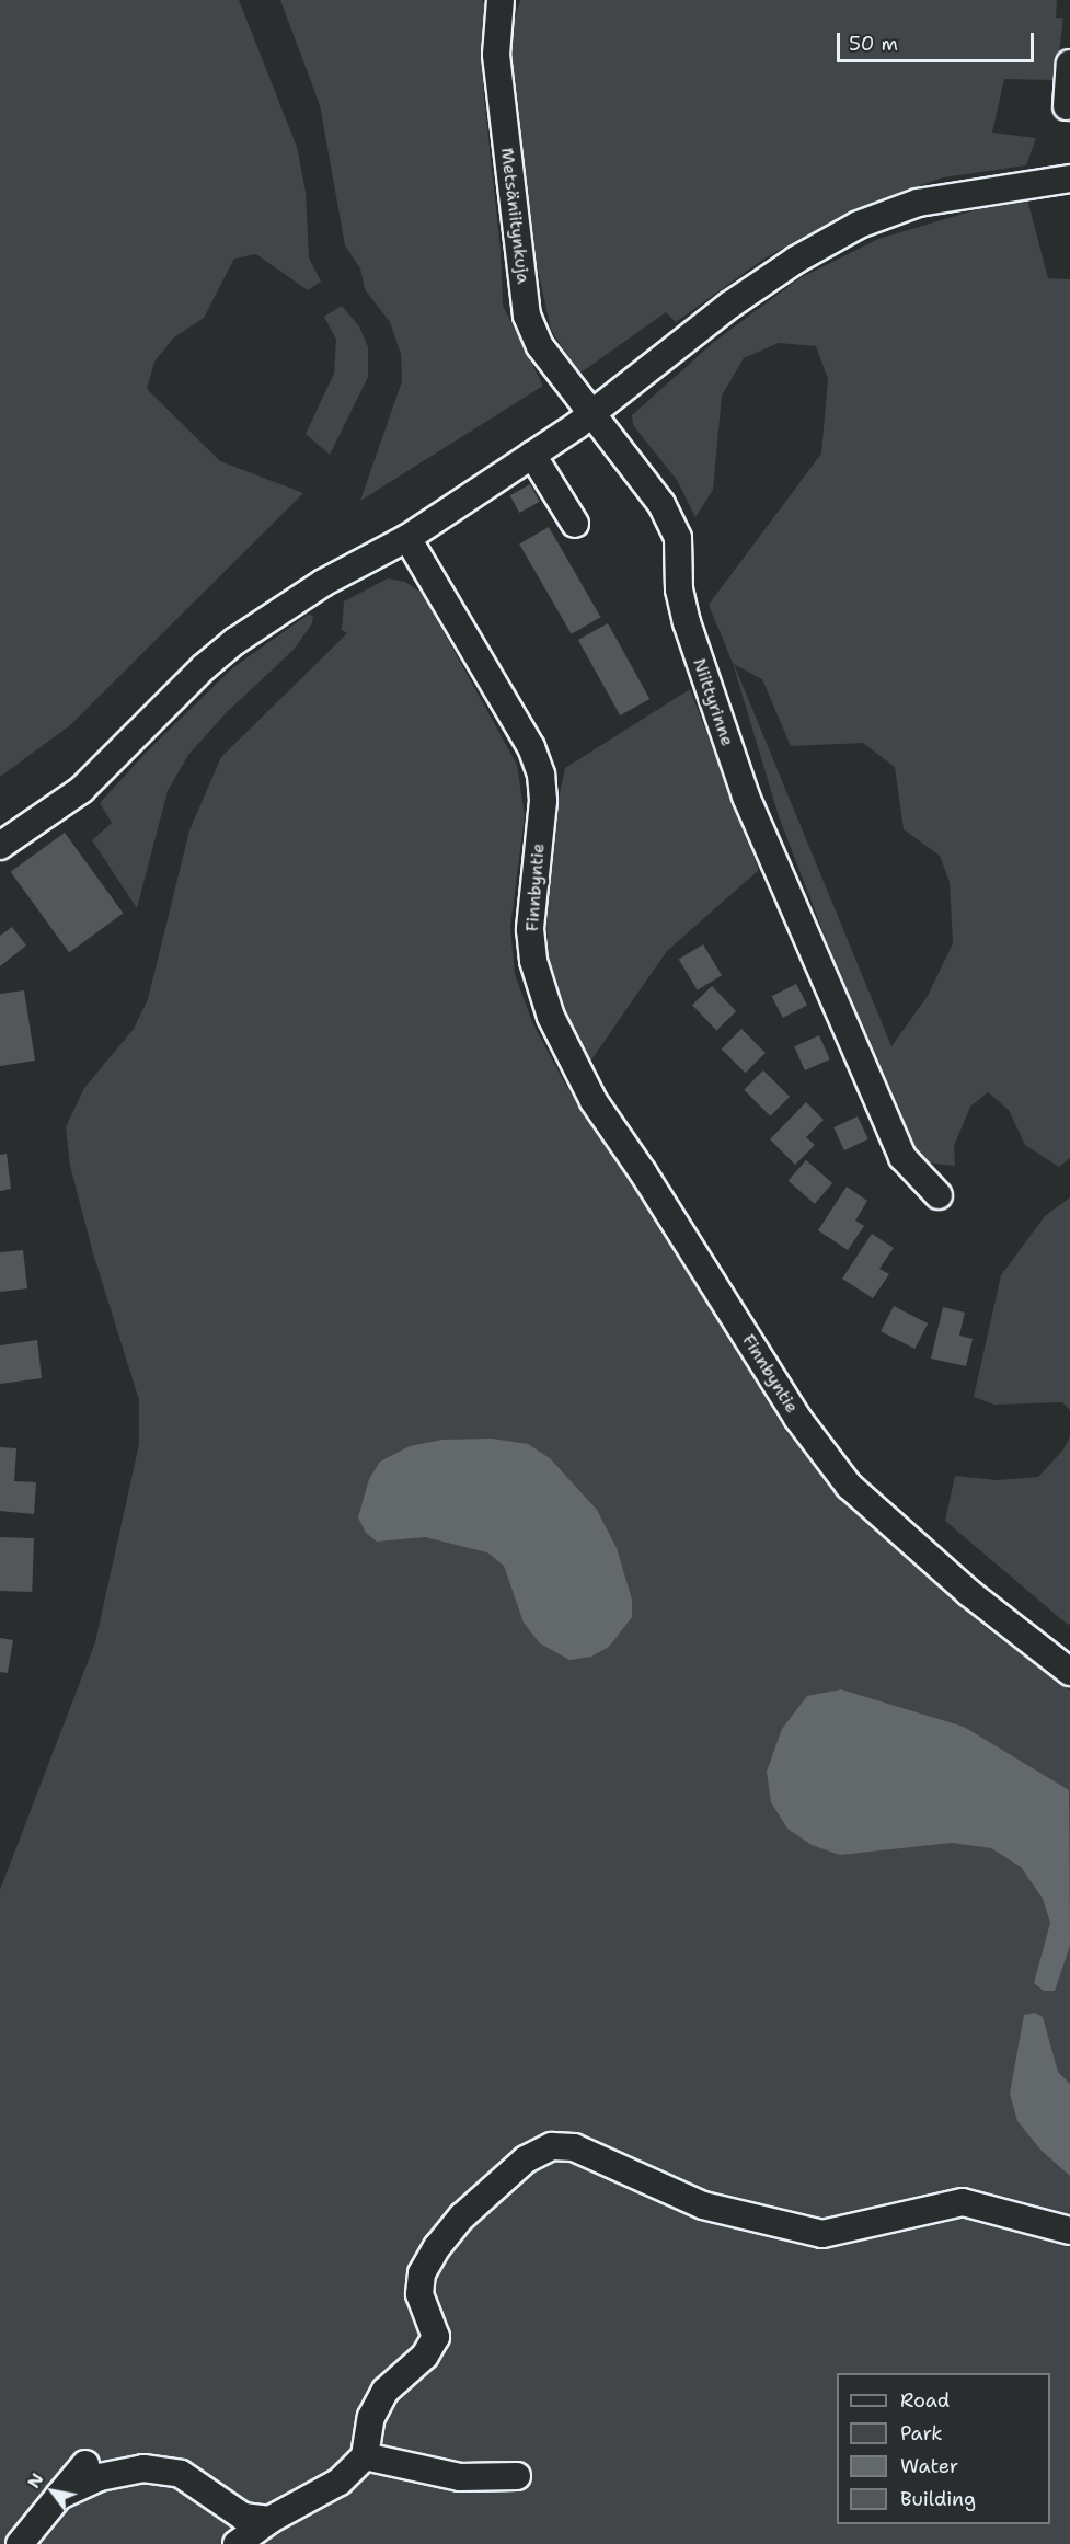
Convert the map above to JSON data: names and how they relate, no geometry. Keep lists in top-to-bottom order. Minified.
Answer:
{"streets":{"street":["Metsäniitynkuja","Niittyrinne","Finnbyntie"]},"crossings":[["Metsäniitynkuja","Niittyrinne"]],"legend":["Road","Park","Water","Building"],"scale_bar":"50 m","north":"top left"}
